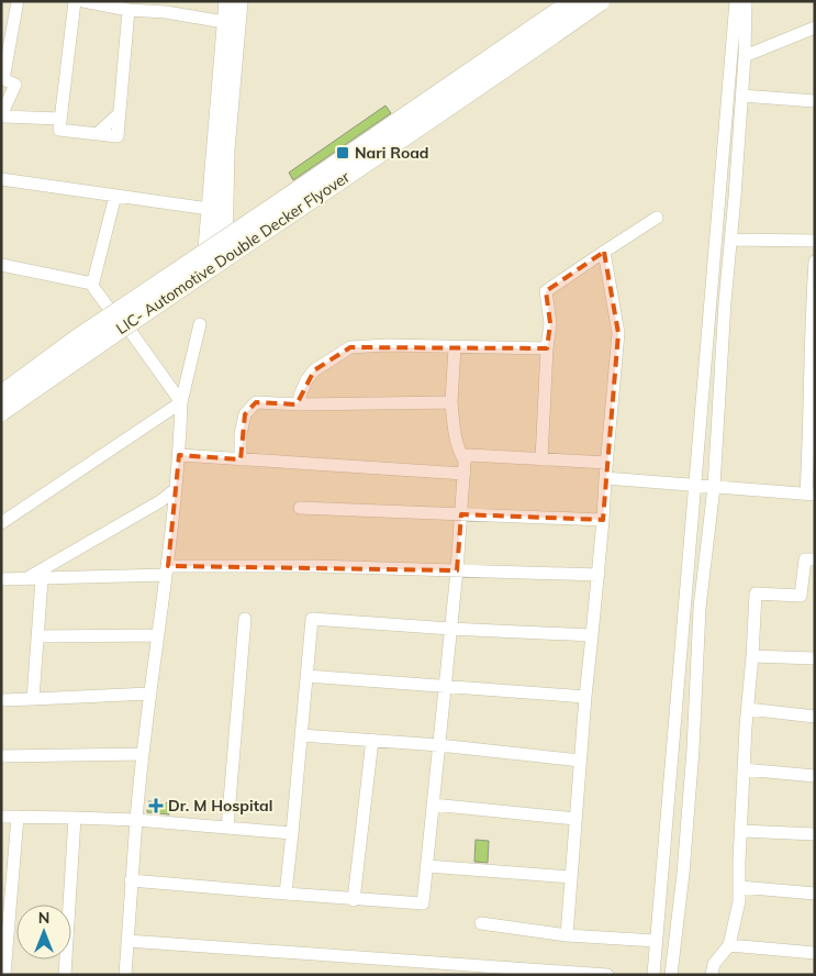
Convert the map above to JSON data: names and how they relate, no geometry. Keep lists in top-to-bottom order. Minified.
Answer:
{"streets":{"main road":["LIC- Automotive Double Decker Flyover"]},"places":{"transit":["Nari Road"],"health":["Dr. M Hospital"]},"north":"top"}
